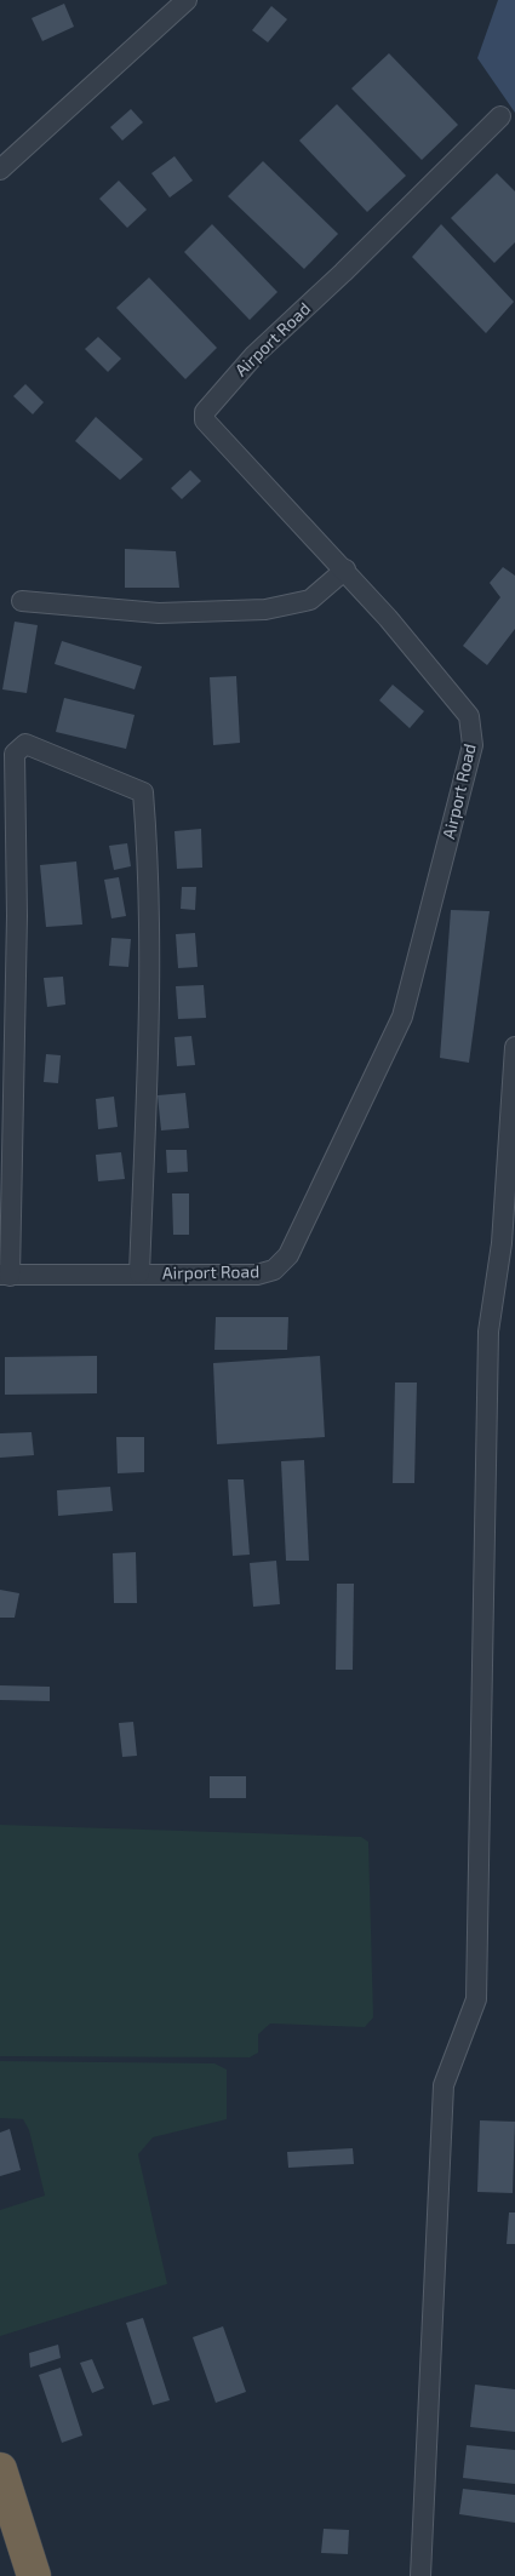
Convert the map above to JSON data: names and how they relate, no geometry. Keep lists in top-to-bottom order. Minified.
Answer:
{"streets":{"street":["Airport Road"]}}
